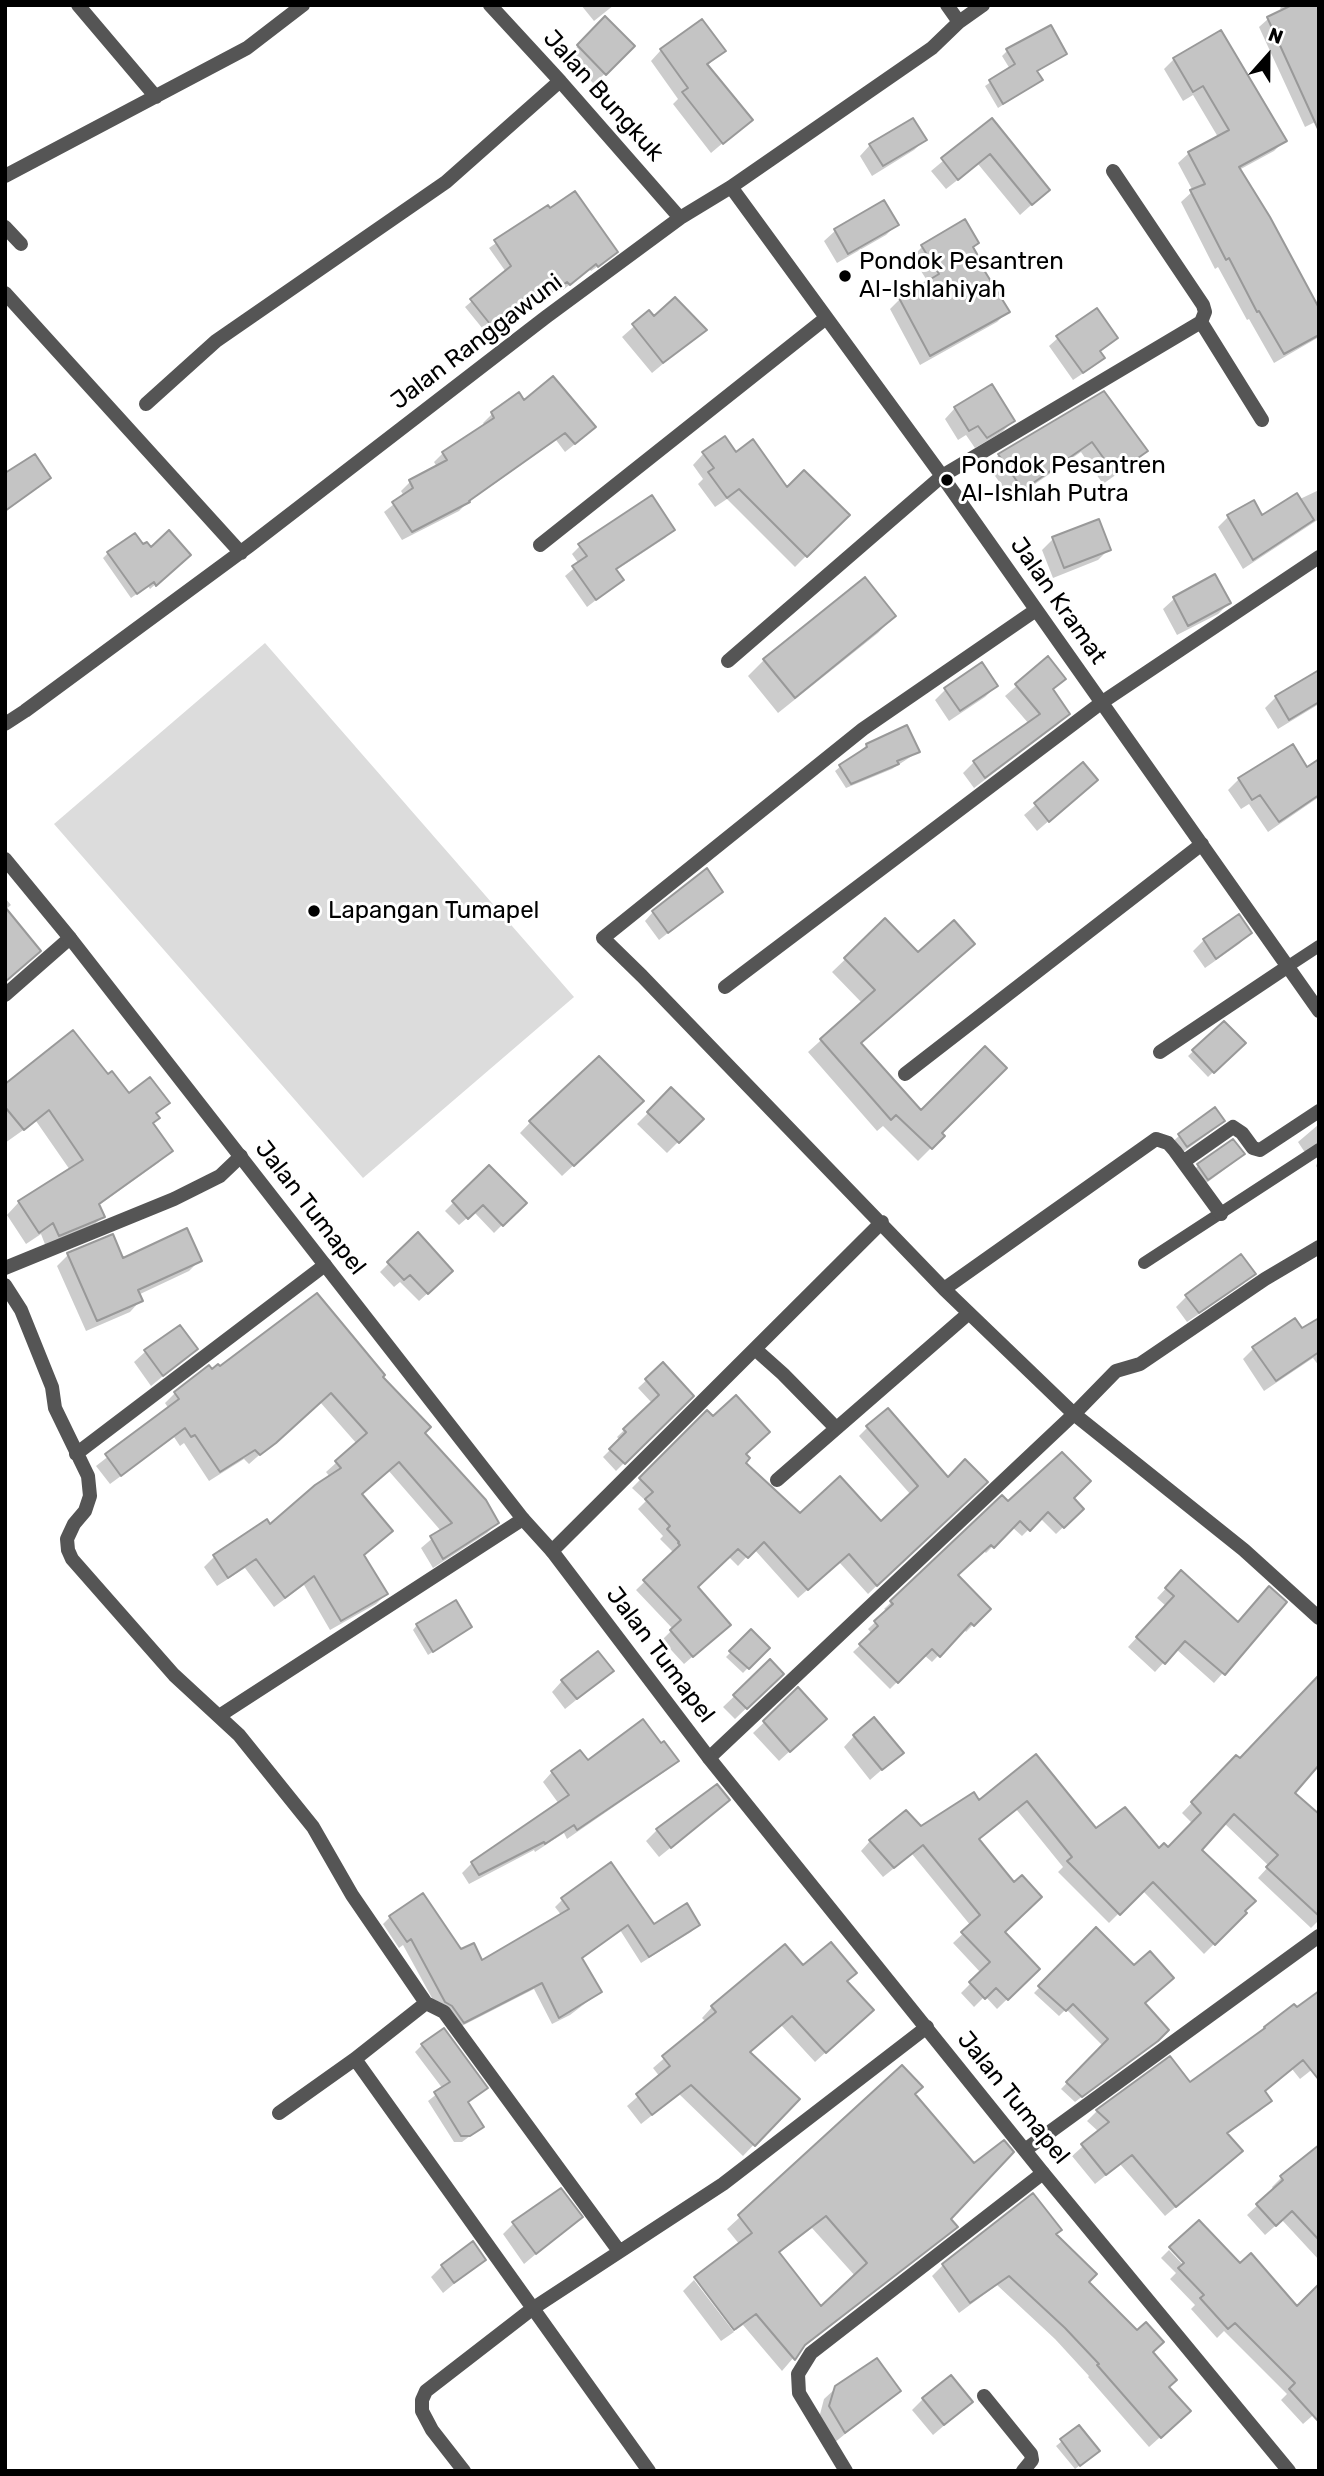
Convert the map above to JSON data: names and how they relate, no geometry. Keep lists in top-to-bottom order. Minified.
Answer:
{"streets":{"street":["Jalan Bungkuk","Jalan Ranggawuni","Jalan Kramat","Jalan Tumapel"]},"crossings":[["Jalan Bungkuk","Jalan Ranggawuni"],["Jalan Ranggawuni","Jalan Kramat"]],"places":["Pondok Pesantren Al-Ishlahiyah","Pondok Pesantren Al-Ishlah Putra","Lapangan Tumapel"],"north":"top"}
